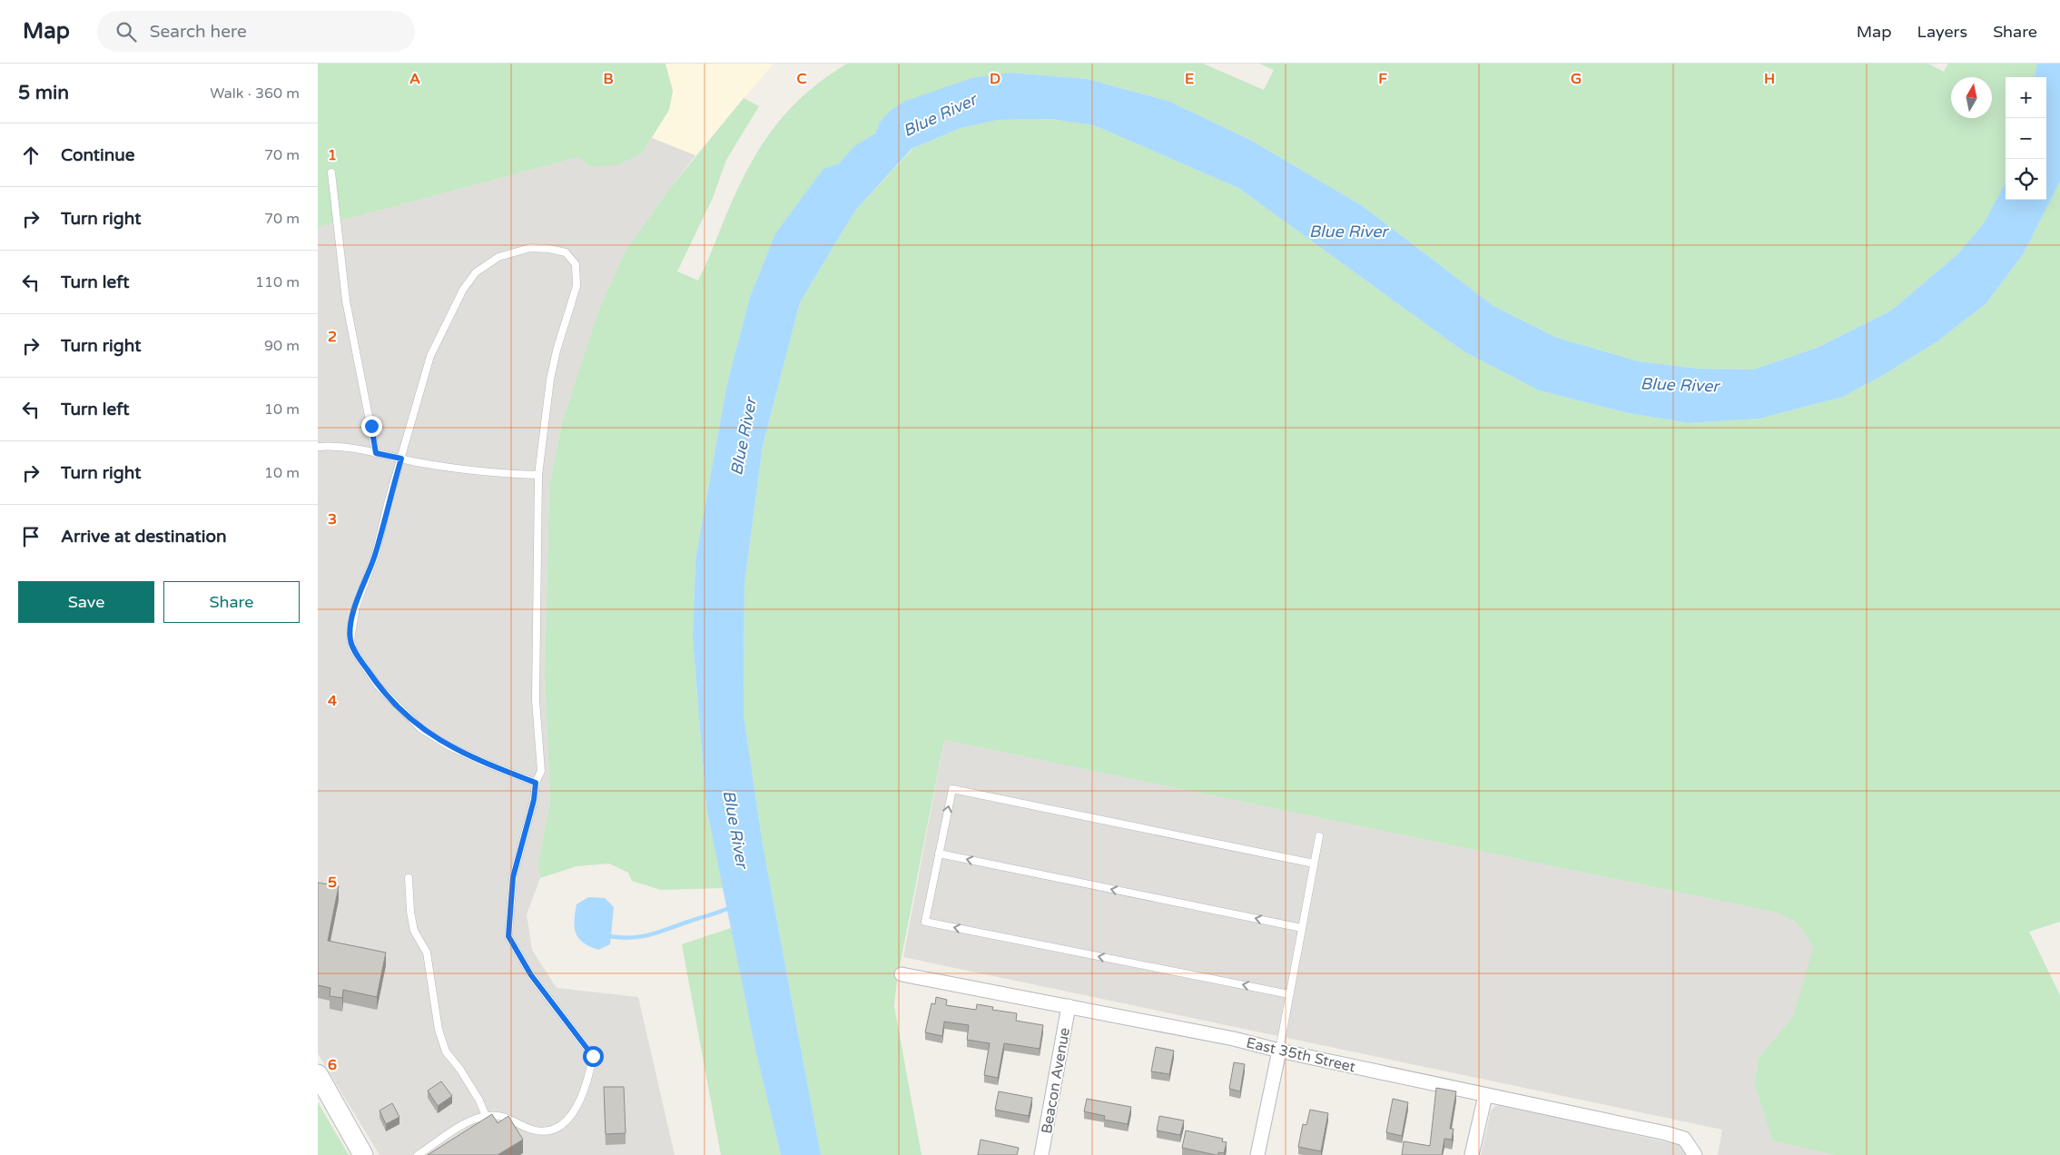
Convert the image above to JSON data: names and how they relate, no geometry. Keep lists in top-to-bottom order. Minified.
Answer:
{"streets":{"street":["East 35th Street","Beacon Avenue"]},"crossings":[["East 35th Street","Beacon Avenue"]],"water":["Blue River"],"north":"top","page":{"header":"Map","search":"Search here","nav":["Map","Layers","Share"],"heading":["5 min","Walk · 360 m"],"map_buttons":["+","−"],"list":[["Continue","70 m"],["Turn right","70 m"],["Turn left","110 m"],["Turn right","90 m"],["Turn left","10 m"],["Turn right","10 m"],"Arrive at destination"],"buttons":["Save","Share"]},"grid":{"columns":["A","B","C","D","E","F","G","H"],"rows":["1","2","3","4","5","6"]}}
